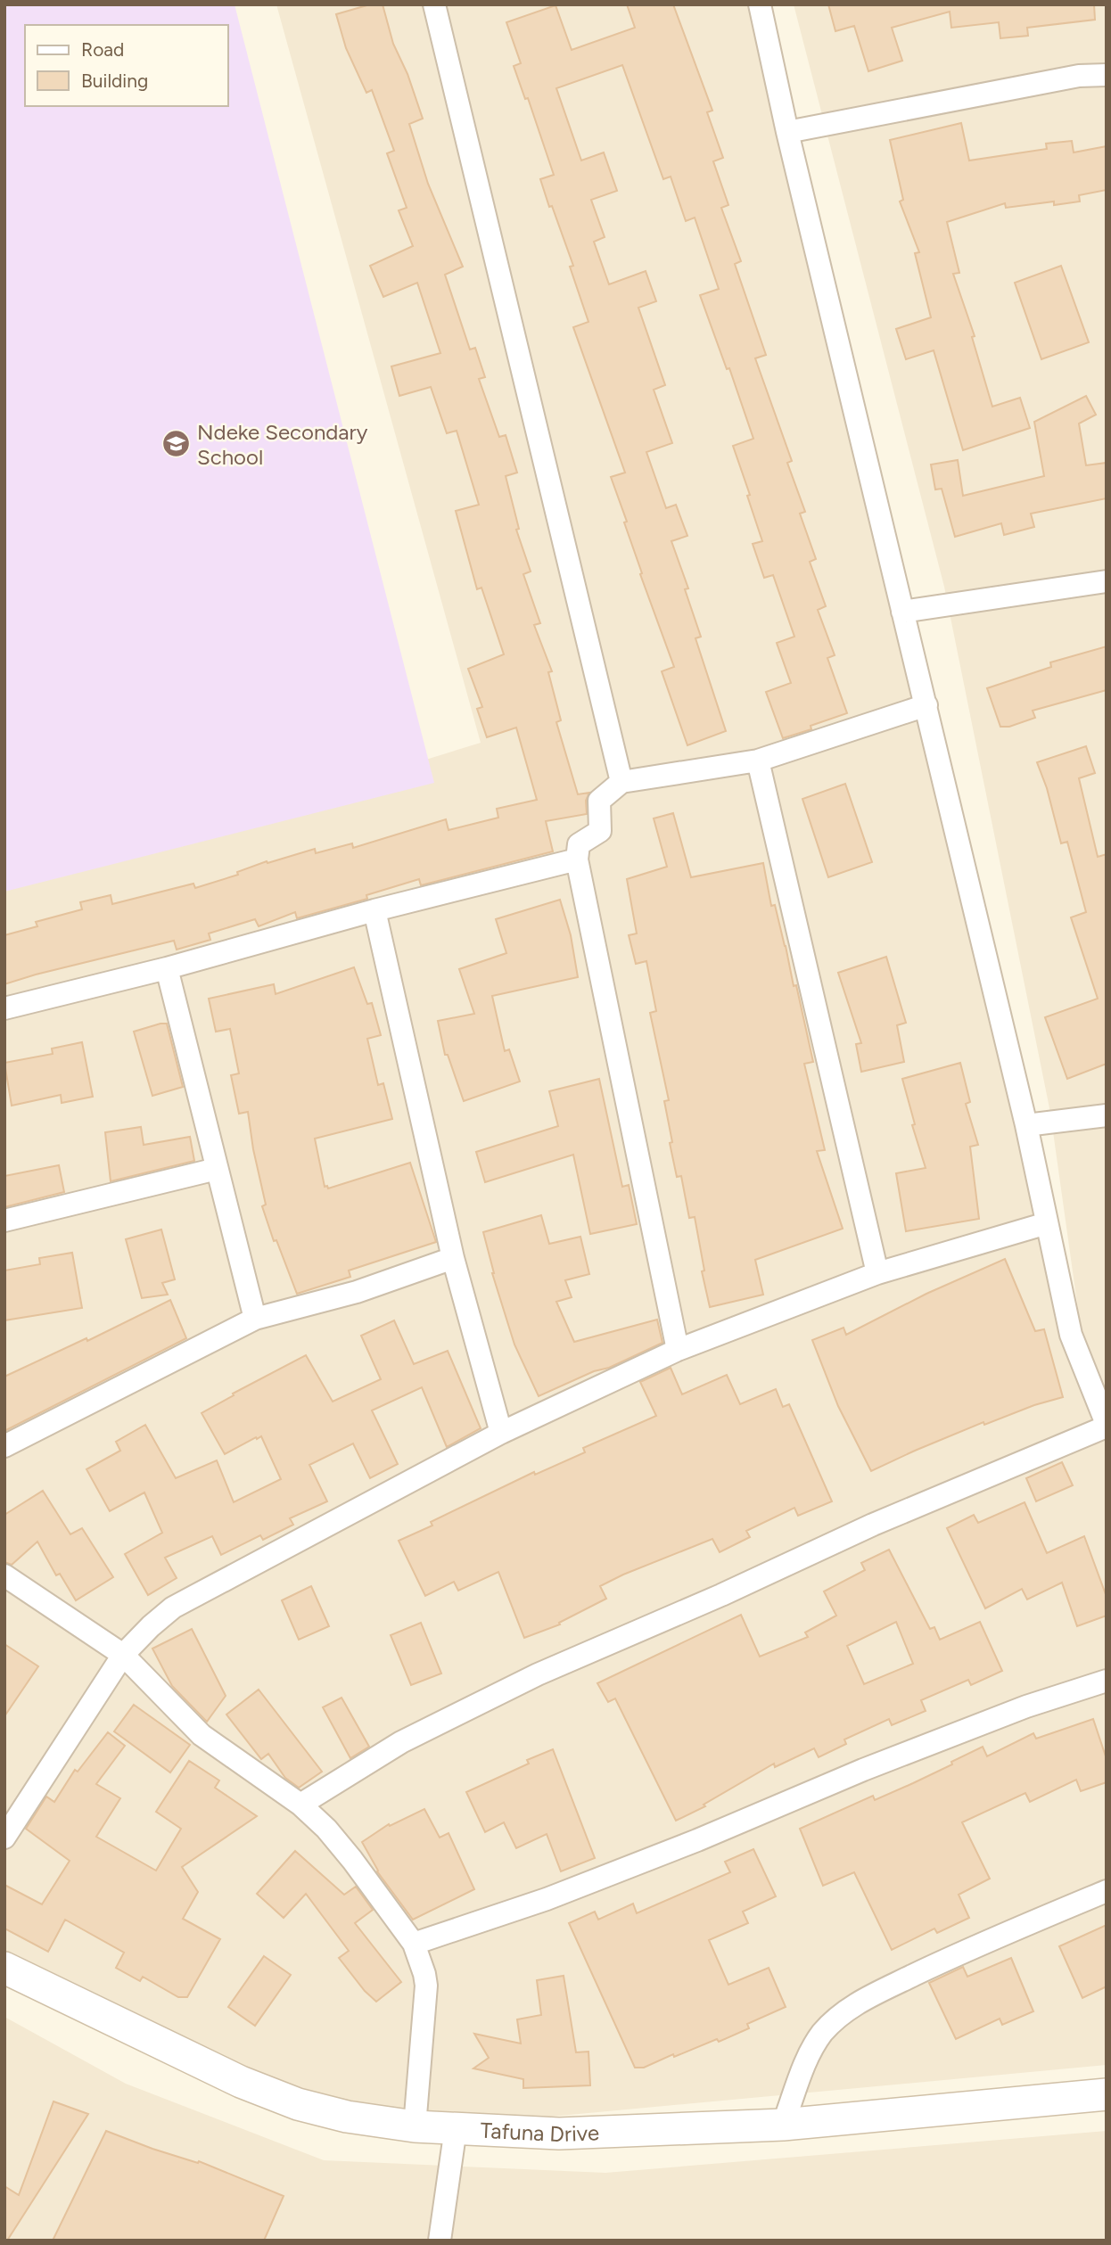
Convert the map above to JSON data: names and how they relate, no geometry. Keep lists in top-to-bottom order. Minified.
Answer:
{"streets":{"main road":["Tafuna Drive"]},"places":{"school or university":["Ndeke Secondary School"]},"legend":["Road","Building"]}
